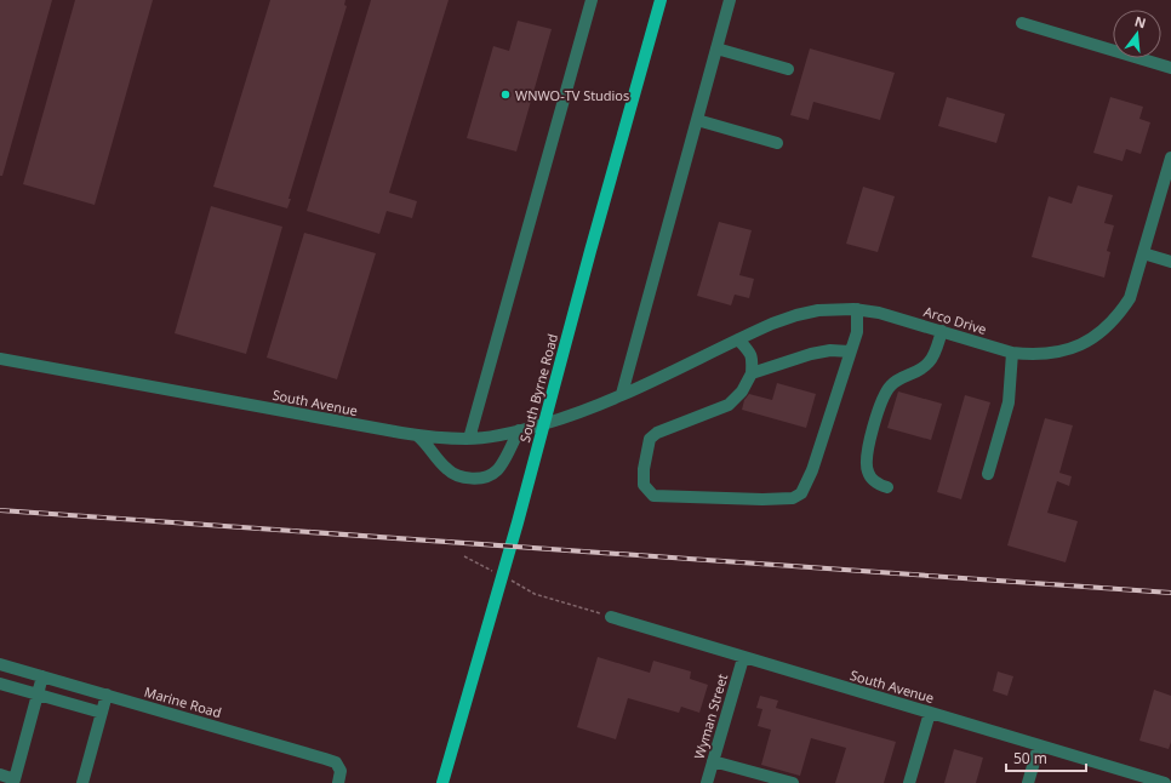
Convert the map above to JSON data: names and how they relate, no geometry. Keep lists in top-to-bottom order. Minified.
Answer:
{"streets":{"main road":["South Byrne Road"],"street":["Arco Drive","South Avenue","Marine Road","Wyman Street"]},"crossings":[["Arco Drive","South Avenue"],["South Avenue","Wyman Street"]],"places":["WNWO-TV Studios"],"scale_bar":"50 m","north":"top"}
